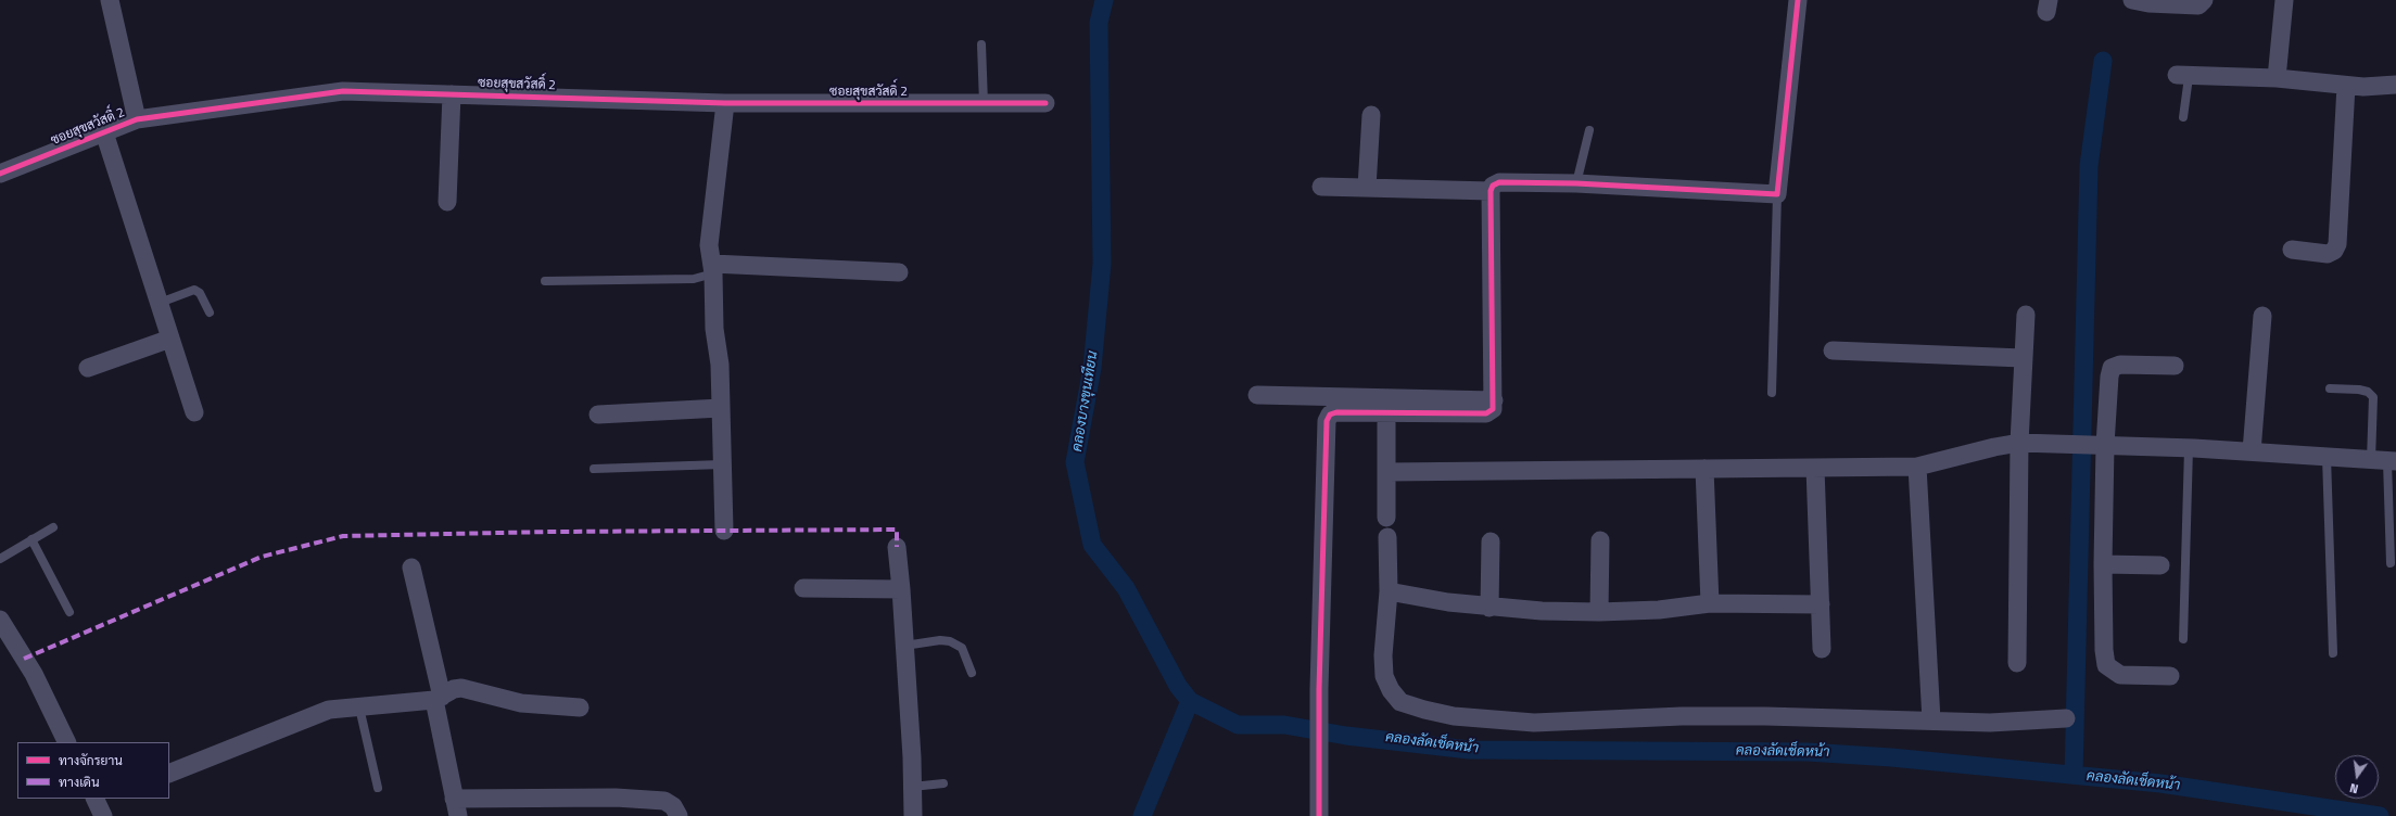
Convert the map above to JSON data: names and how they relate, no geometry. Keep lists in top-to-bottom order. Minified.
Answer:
{"streets":{"street":["ซอยสุขสวัสดิ์ 2"]},"water":["คลองบางขุนเทียน","คลองลัดเช็ดหน้า"],"legend":["ทางจักรยาน","ทางเดิน"],"north":"bottom"}
